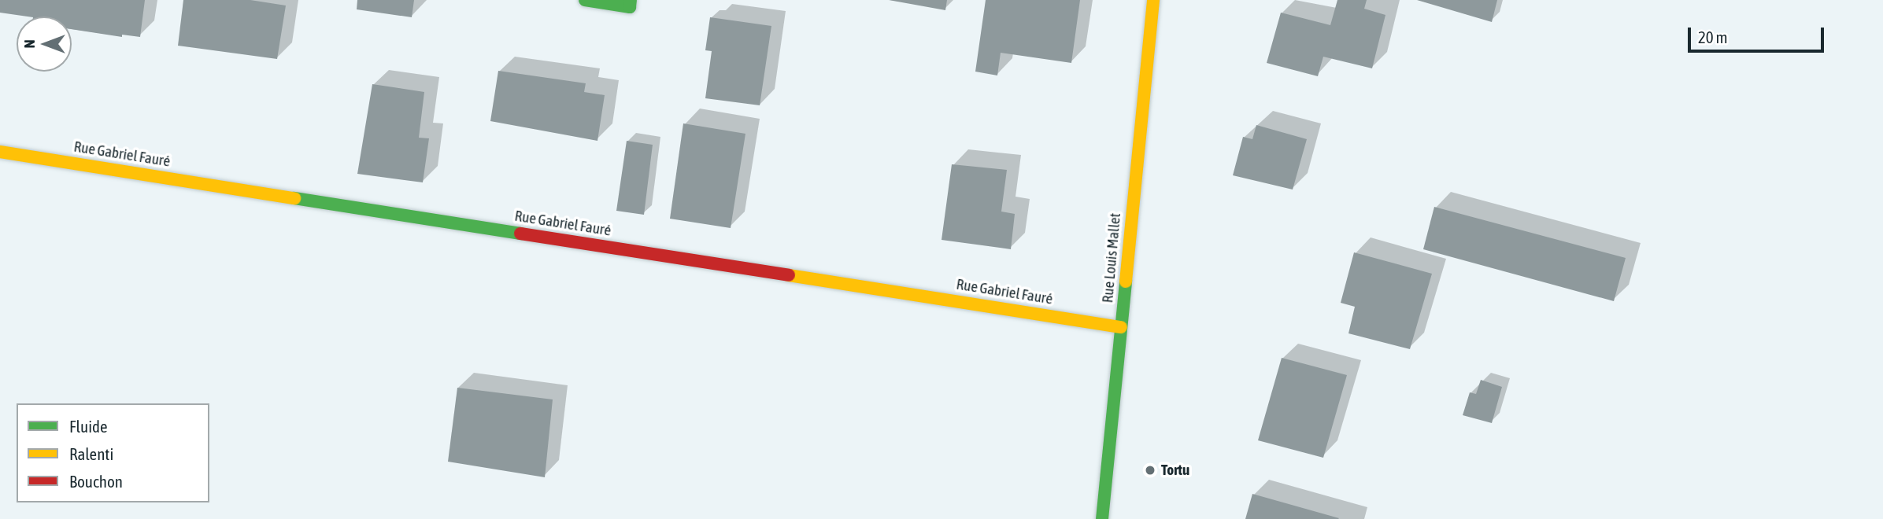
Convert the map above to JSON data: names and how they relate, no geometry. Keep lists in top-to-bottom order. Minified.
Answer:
{"streets":{"street":["Rue Gabriel Fauré","Rue Louis Mallet"]},"crossings":[["Rue Gabriel Fauré","Rue Louis Mallet"]],"places":["Tortu"],"legend":["Fluide","Ralenti","Bouchon"],"scale_bar":"20 m","north":"left"}
